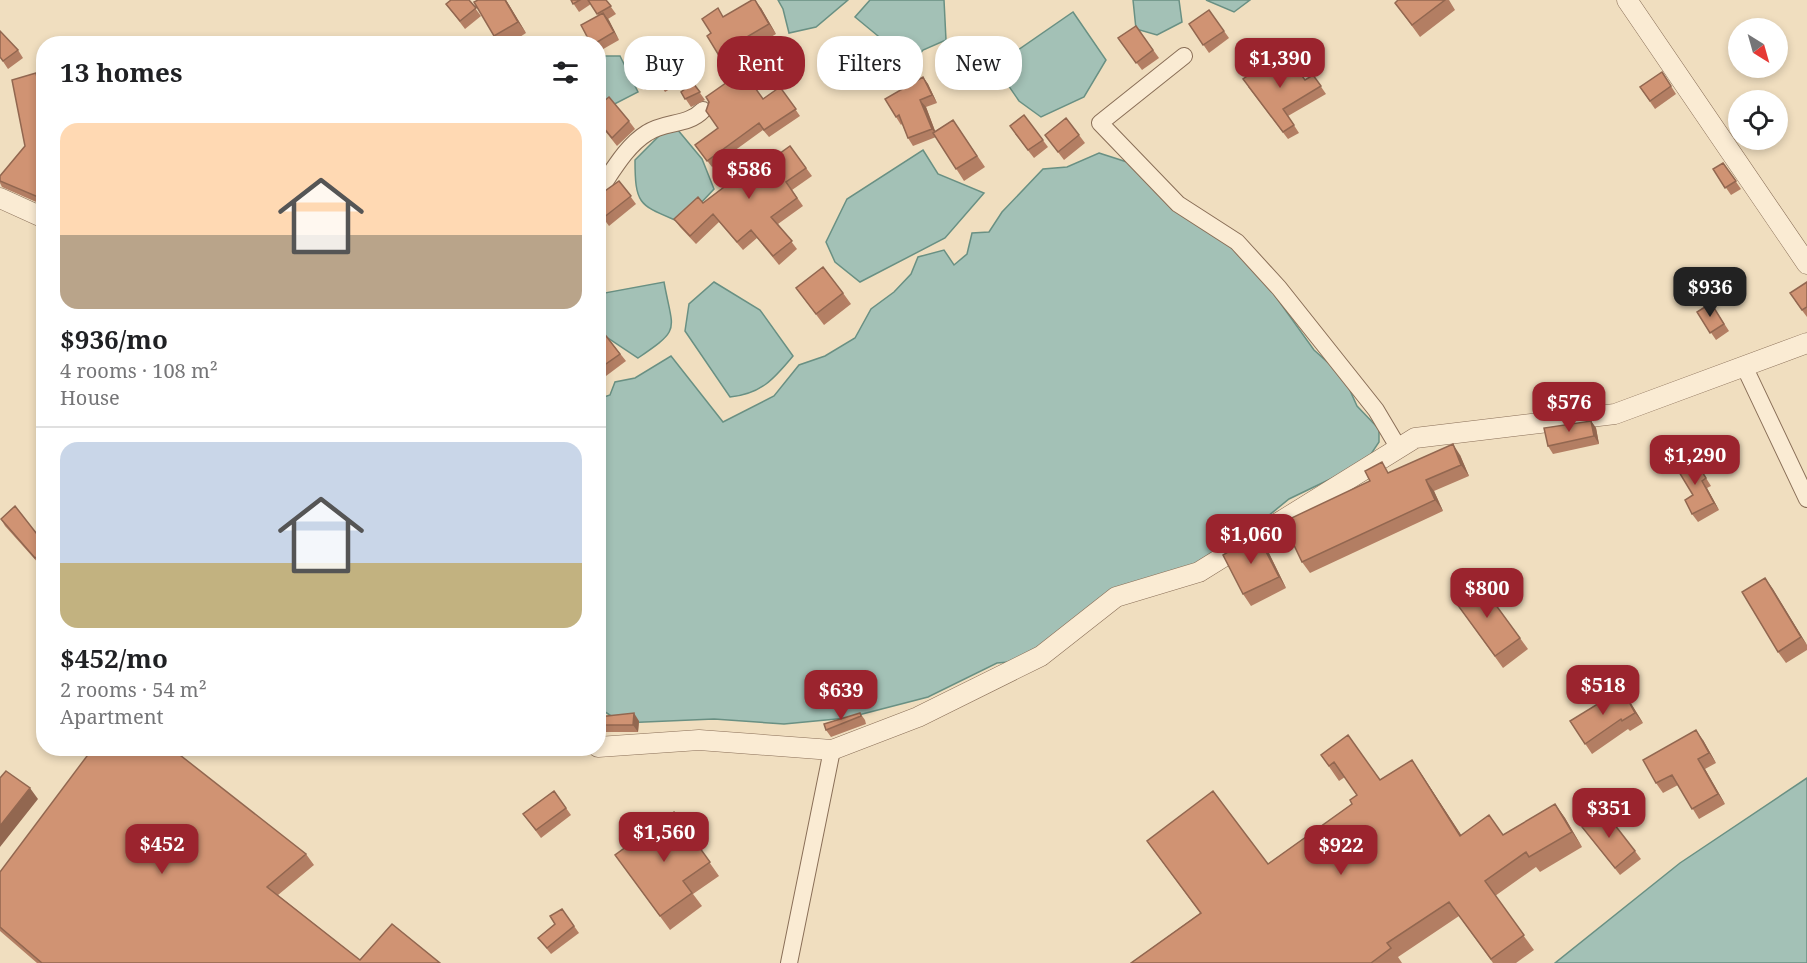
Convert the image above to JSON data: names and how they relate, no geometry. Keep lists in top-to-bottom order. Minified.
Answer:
{"north":"bottom right","page":{"chip":["Buy","Rent","Filters","New"],"heading":"13 homes","price":["$1,390","$586","$936","$576","$1,290","$1,060","$800","$518","$639","$351","$1,560","$452","$922"],"list":[{"name":"$936/mo","note":"4 rooms · 108 m² · House"},{"name":"$452/mo","note":"2 rooms · 54 m² · Apartment"}]}}
